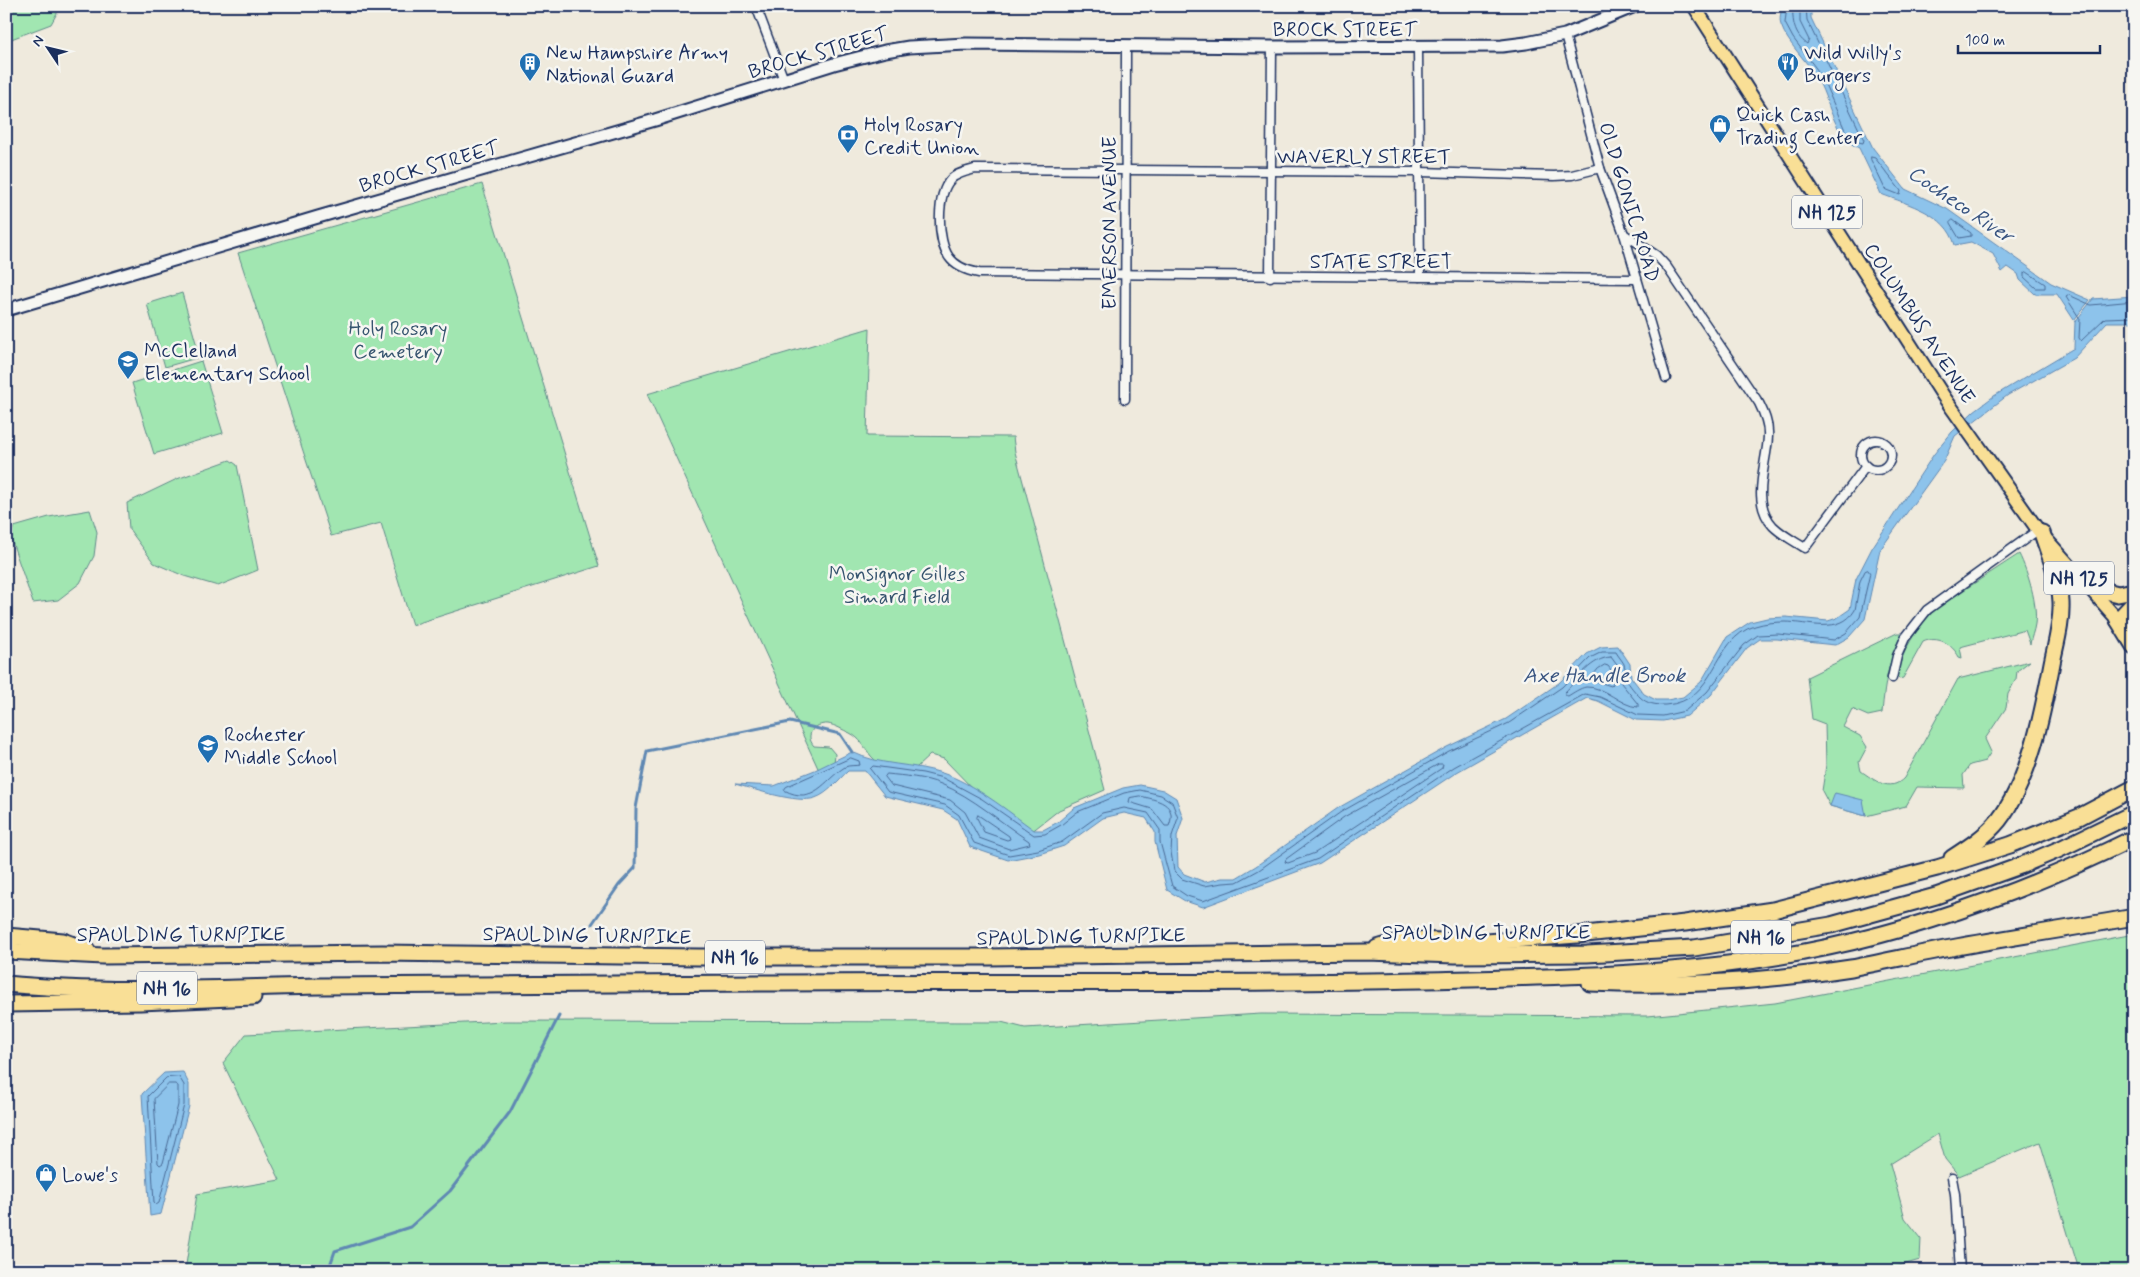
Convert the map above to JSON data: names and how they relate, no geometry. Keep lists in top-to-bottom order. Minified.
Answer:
{"streets":{"highway":["NH 125","SPAULDING TURNPIKE","NH 16"],"main road":["COLUMBUS AVENUE"],"street":["BROCK STREET","WAVERLY STREET","OLD GONIC ROAD","EMERSON AVENUE","STATE STREET"]},"crossings":[["BROCK STREET","OLD GONIC ROAD"],["BROCK STREET","EMERSON AVENUE"],["WAVERLY STREET","OLD GONIC ROAD"],["WAVERLY STREET","EMERSON AVENUE"],["WAVERLY STREET","STATE STREET"],["OLD GONIC ROAD","STATE STREET"],["NH 125","COLUMBUS AVENUE"],["EMERSON AVENUE","STATE STREET"]],"water":["Cocheco River","Axe Handle Brook"],"parks":["Holy Rosary Cemetery","Monsignor Gilles Simard Field"],"places":{"building":["New Hampshire Army National Guard"],"restaurant":["Wild Willy's Burgers"],"shop":["Quick Cash Trading Center","Lowe's"],"bank":["Holy Rosary Credit Union"],"school or university":["McClelland Elementary School","Rochester Middle School"]},"scale_bar":"100 m","north":"top left"}
